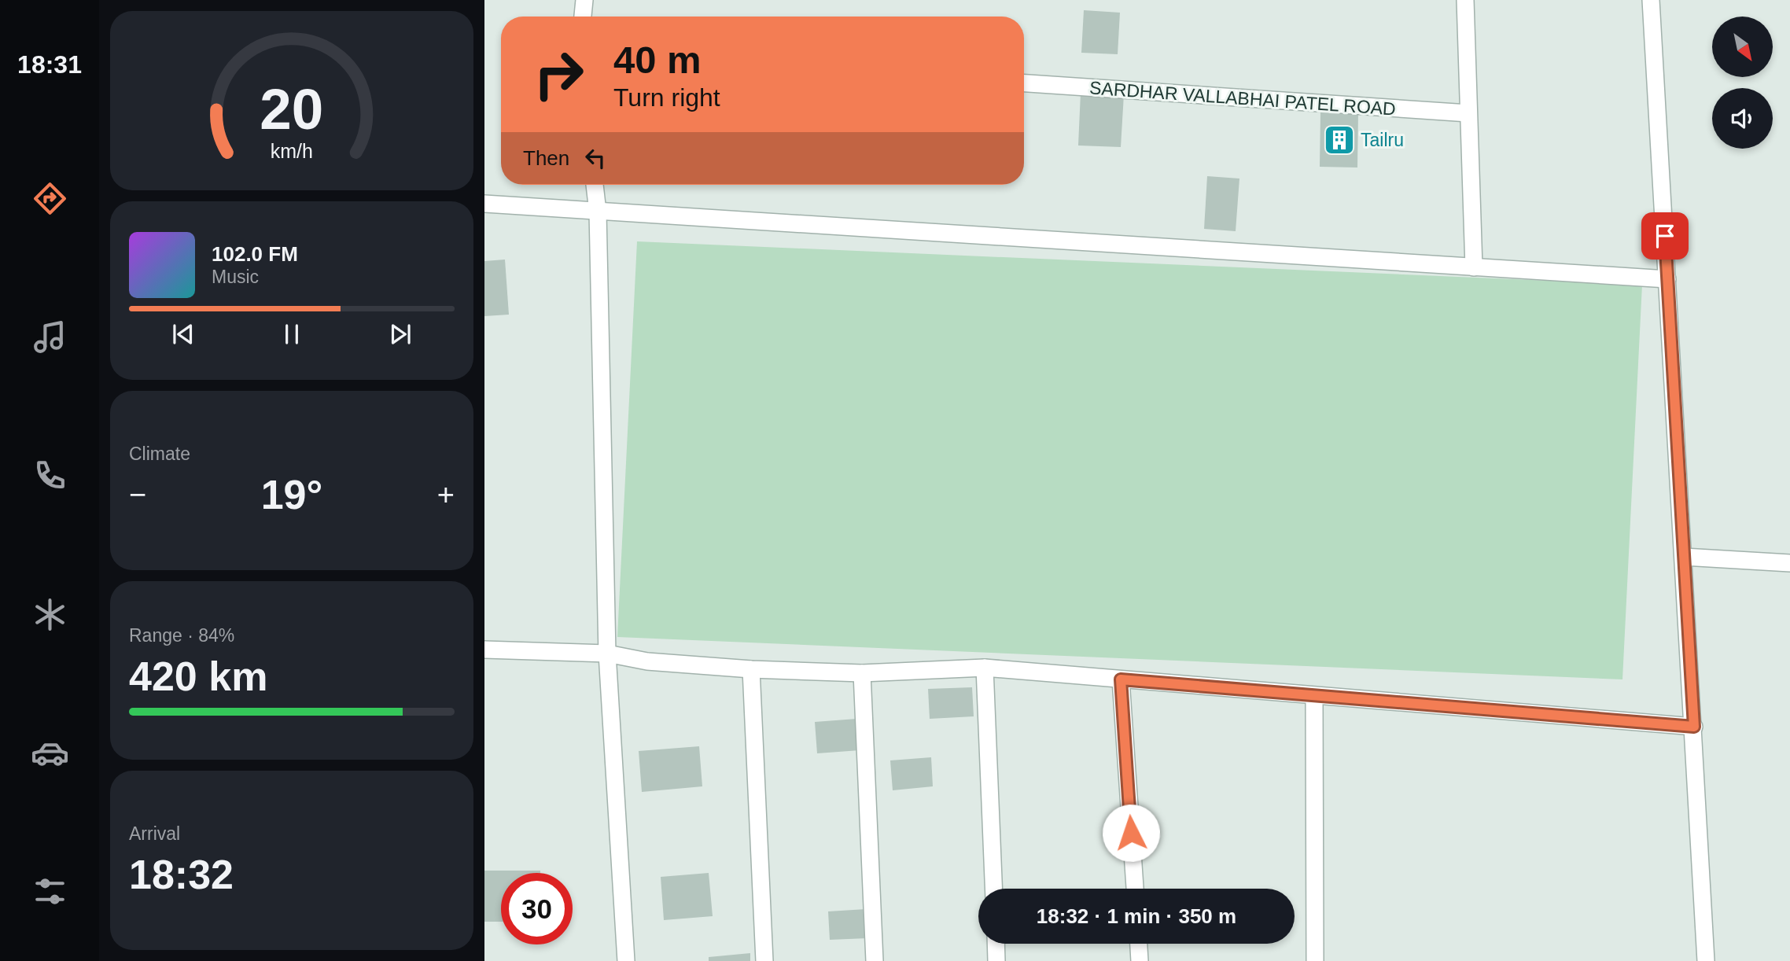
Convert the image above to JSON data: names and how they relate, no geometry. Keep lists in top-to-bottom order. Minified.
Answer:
{"streets":{"street":["SARDHAR VALLABHAI PATEL ROAD"]},"places":{"building":["Tailru"]},"north":"bottom right","page":{"tabs":"18:31","turn":["40 m","Turn right"],"then":"Then","song":["102.0 FM","Music"],"tile":["Climate",["Range · 84%","420 km"],["Arrival","18:32"]],"heat":["−","19°","+"],"limit":"30","trip":"18:32 · 1 min · 350 m","gauge":["20","km/h"]}}
